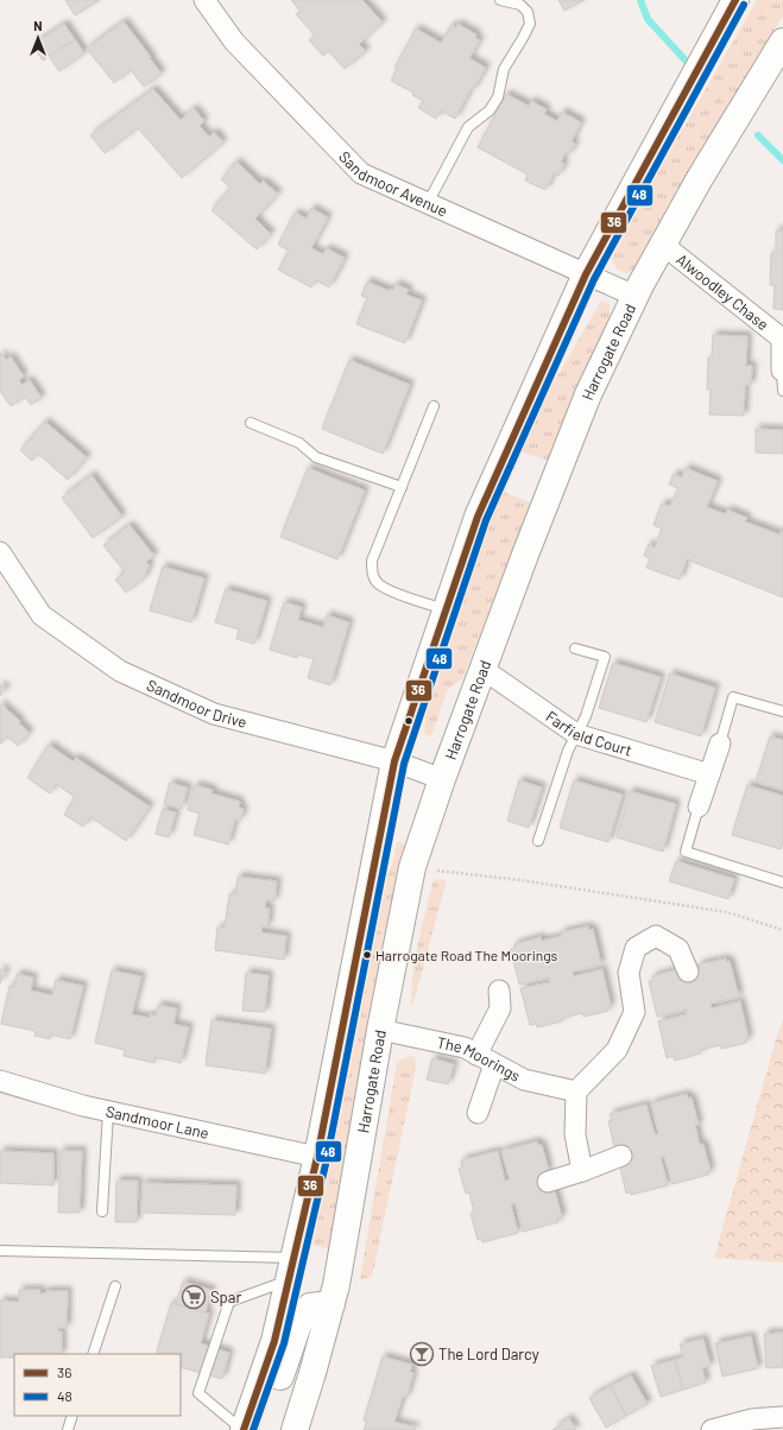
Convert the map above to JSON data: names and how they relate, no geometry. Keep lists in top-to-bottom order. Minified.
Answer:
{"streets":{"highway":["Harrogate Road"],"street":["Sandmoor Avenue","Alwoodley Chase","Sandmoor Drive","Farfield Court","The Moorings","Sandmoor Lane"]},"crossings":[["Sandmoor Avenue","Harrogate Road"],["Alwoodley Chase","Harrogate Road"],["Harrogate Road","Sandmoor Drive"],["Harrogate Road","Farfield Court"],["Harrogate Road","The Moorings"]],"places":{"other":["Harrogate Road The Moorings"],"supermarket":["Spar"],"bar":["The Lord Darcy"]},"lines":["transit line 36","transit line 48"],"legend":["36","48"],"north":"top"}
